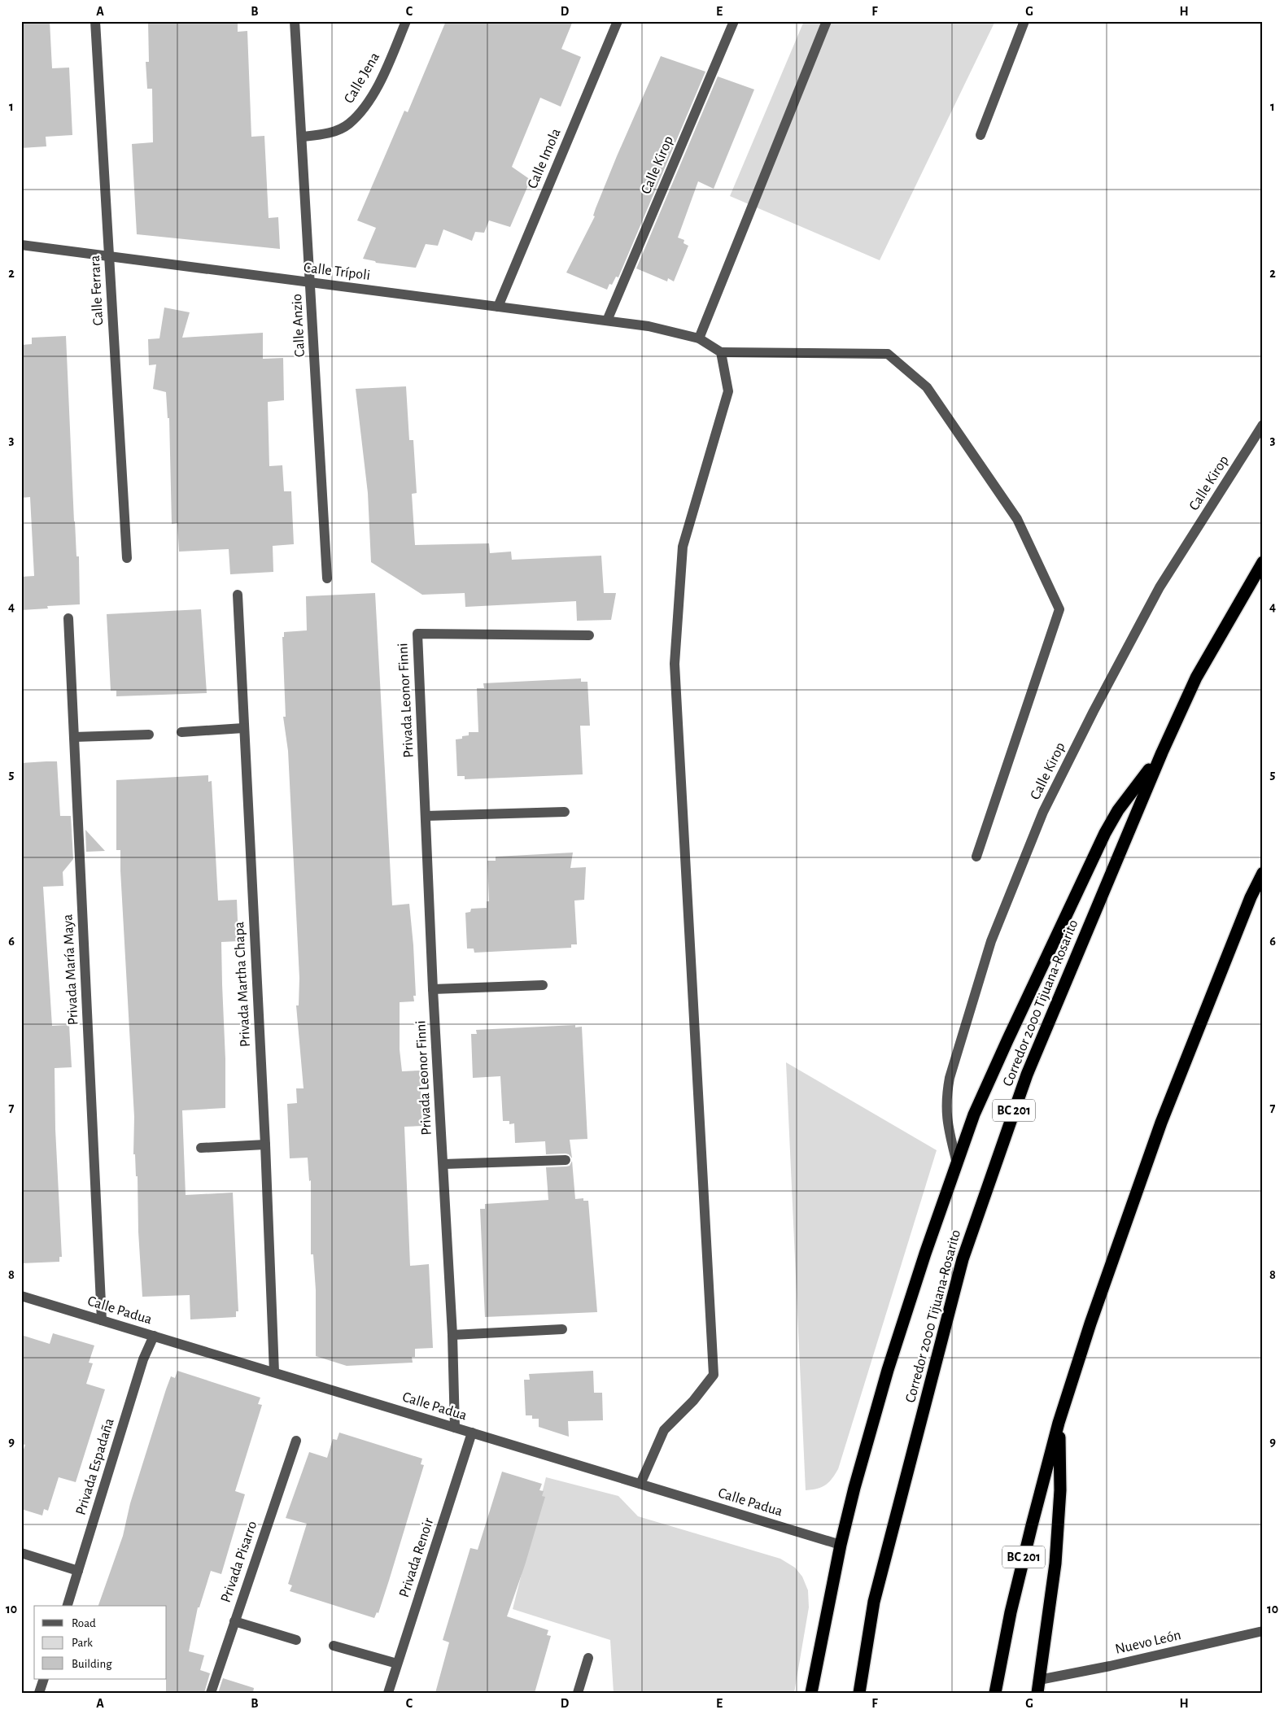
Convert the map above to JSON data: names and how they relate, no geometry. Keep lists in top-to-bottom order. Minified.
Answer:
{"streets":{"highway":["Corredor 2000 Tijuana-Rosarito","BC 201"],"street":["Calle Jena","Calle Imola","Calle Kirop","Calle Trípoli","Calle Ferrara","Calle Anzio","Privada Leonor Finni","Privada María Maya","Privada Martha Chapa","Calle Padua","Privada Espadaña","Privada Renoir","Privada Pisarro","Nuevo León"]},"crossings":[["Calle Jena","Calle Anzio"],["Calle Imola","Calle Trípoli"],["Calle Kirop","Calle Trípoli"],["Calle Trípoli","Calle Ferrara"],["Calle Trípoli","Calle Anzio"],["Privada Leonor Finni","Calle Padua"],["Privada María Maya","Calle Padua"],["Privada Martha Chapa","Calle Padua"],["Calle Padua","Privada Espadaña"],["Calle Padua","Privada Renoir"]],"legend":["Road","Park","Building"],"grid":{"columns":["A","B","C","D","E","F","G","H"],"rows":["1","2","3","4","5","6","7","8","9","10"]}}
